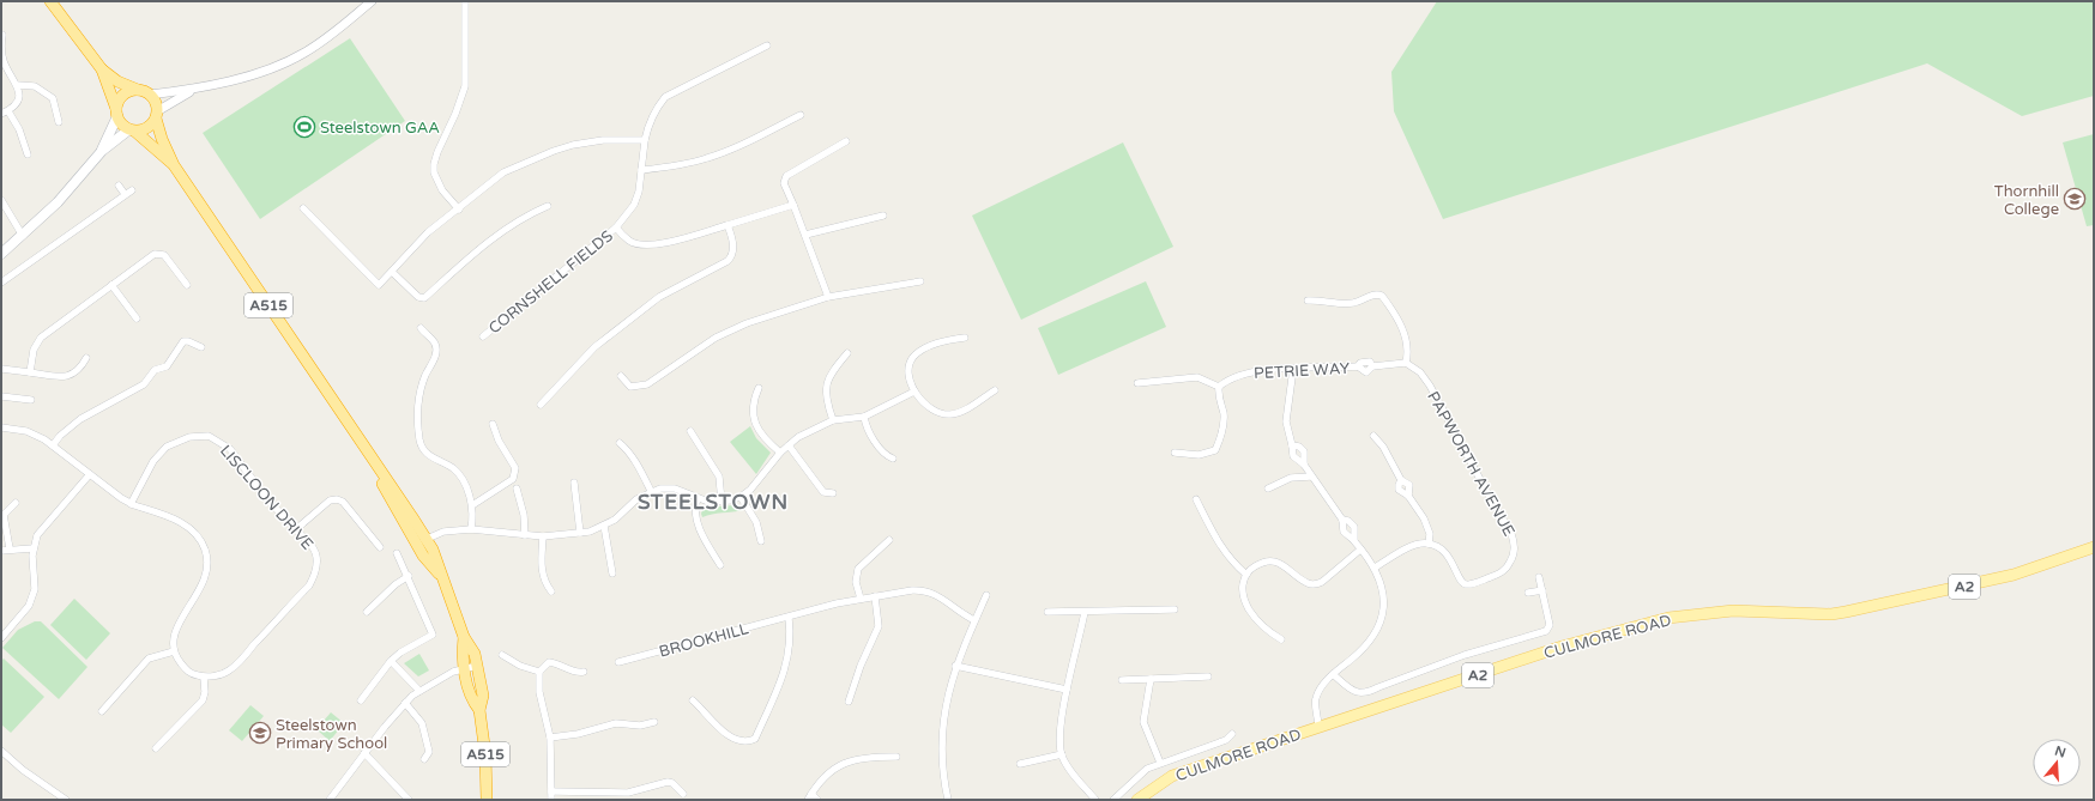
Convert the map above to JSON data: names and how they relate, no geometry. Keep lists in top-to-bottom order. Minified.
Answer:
{"streets":{"highway":["A515"],"main road":["A2","CULMORE ROAD"],"street":["CORNSHELL FIELDS","PETRIE WAY","PAPWORTH AVENUE","LISCLOON DRIVE","BROOKHILL"]},"crossings":[["PETRIE WAY","PAPWORTH AVENUE"]],"districts":["STEELSTOWN"],"places":{"sports":["Steelstown GAA"],"school or university":["Thornhill College","Steelstown Primary School"]},"north":"top"}
